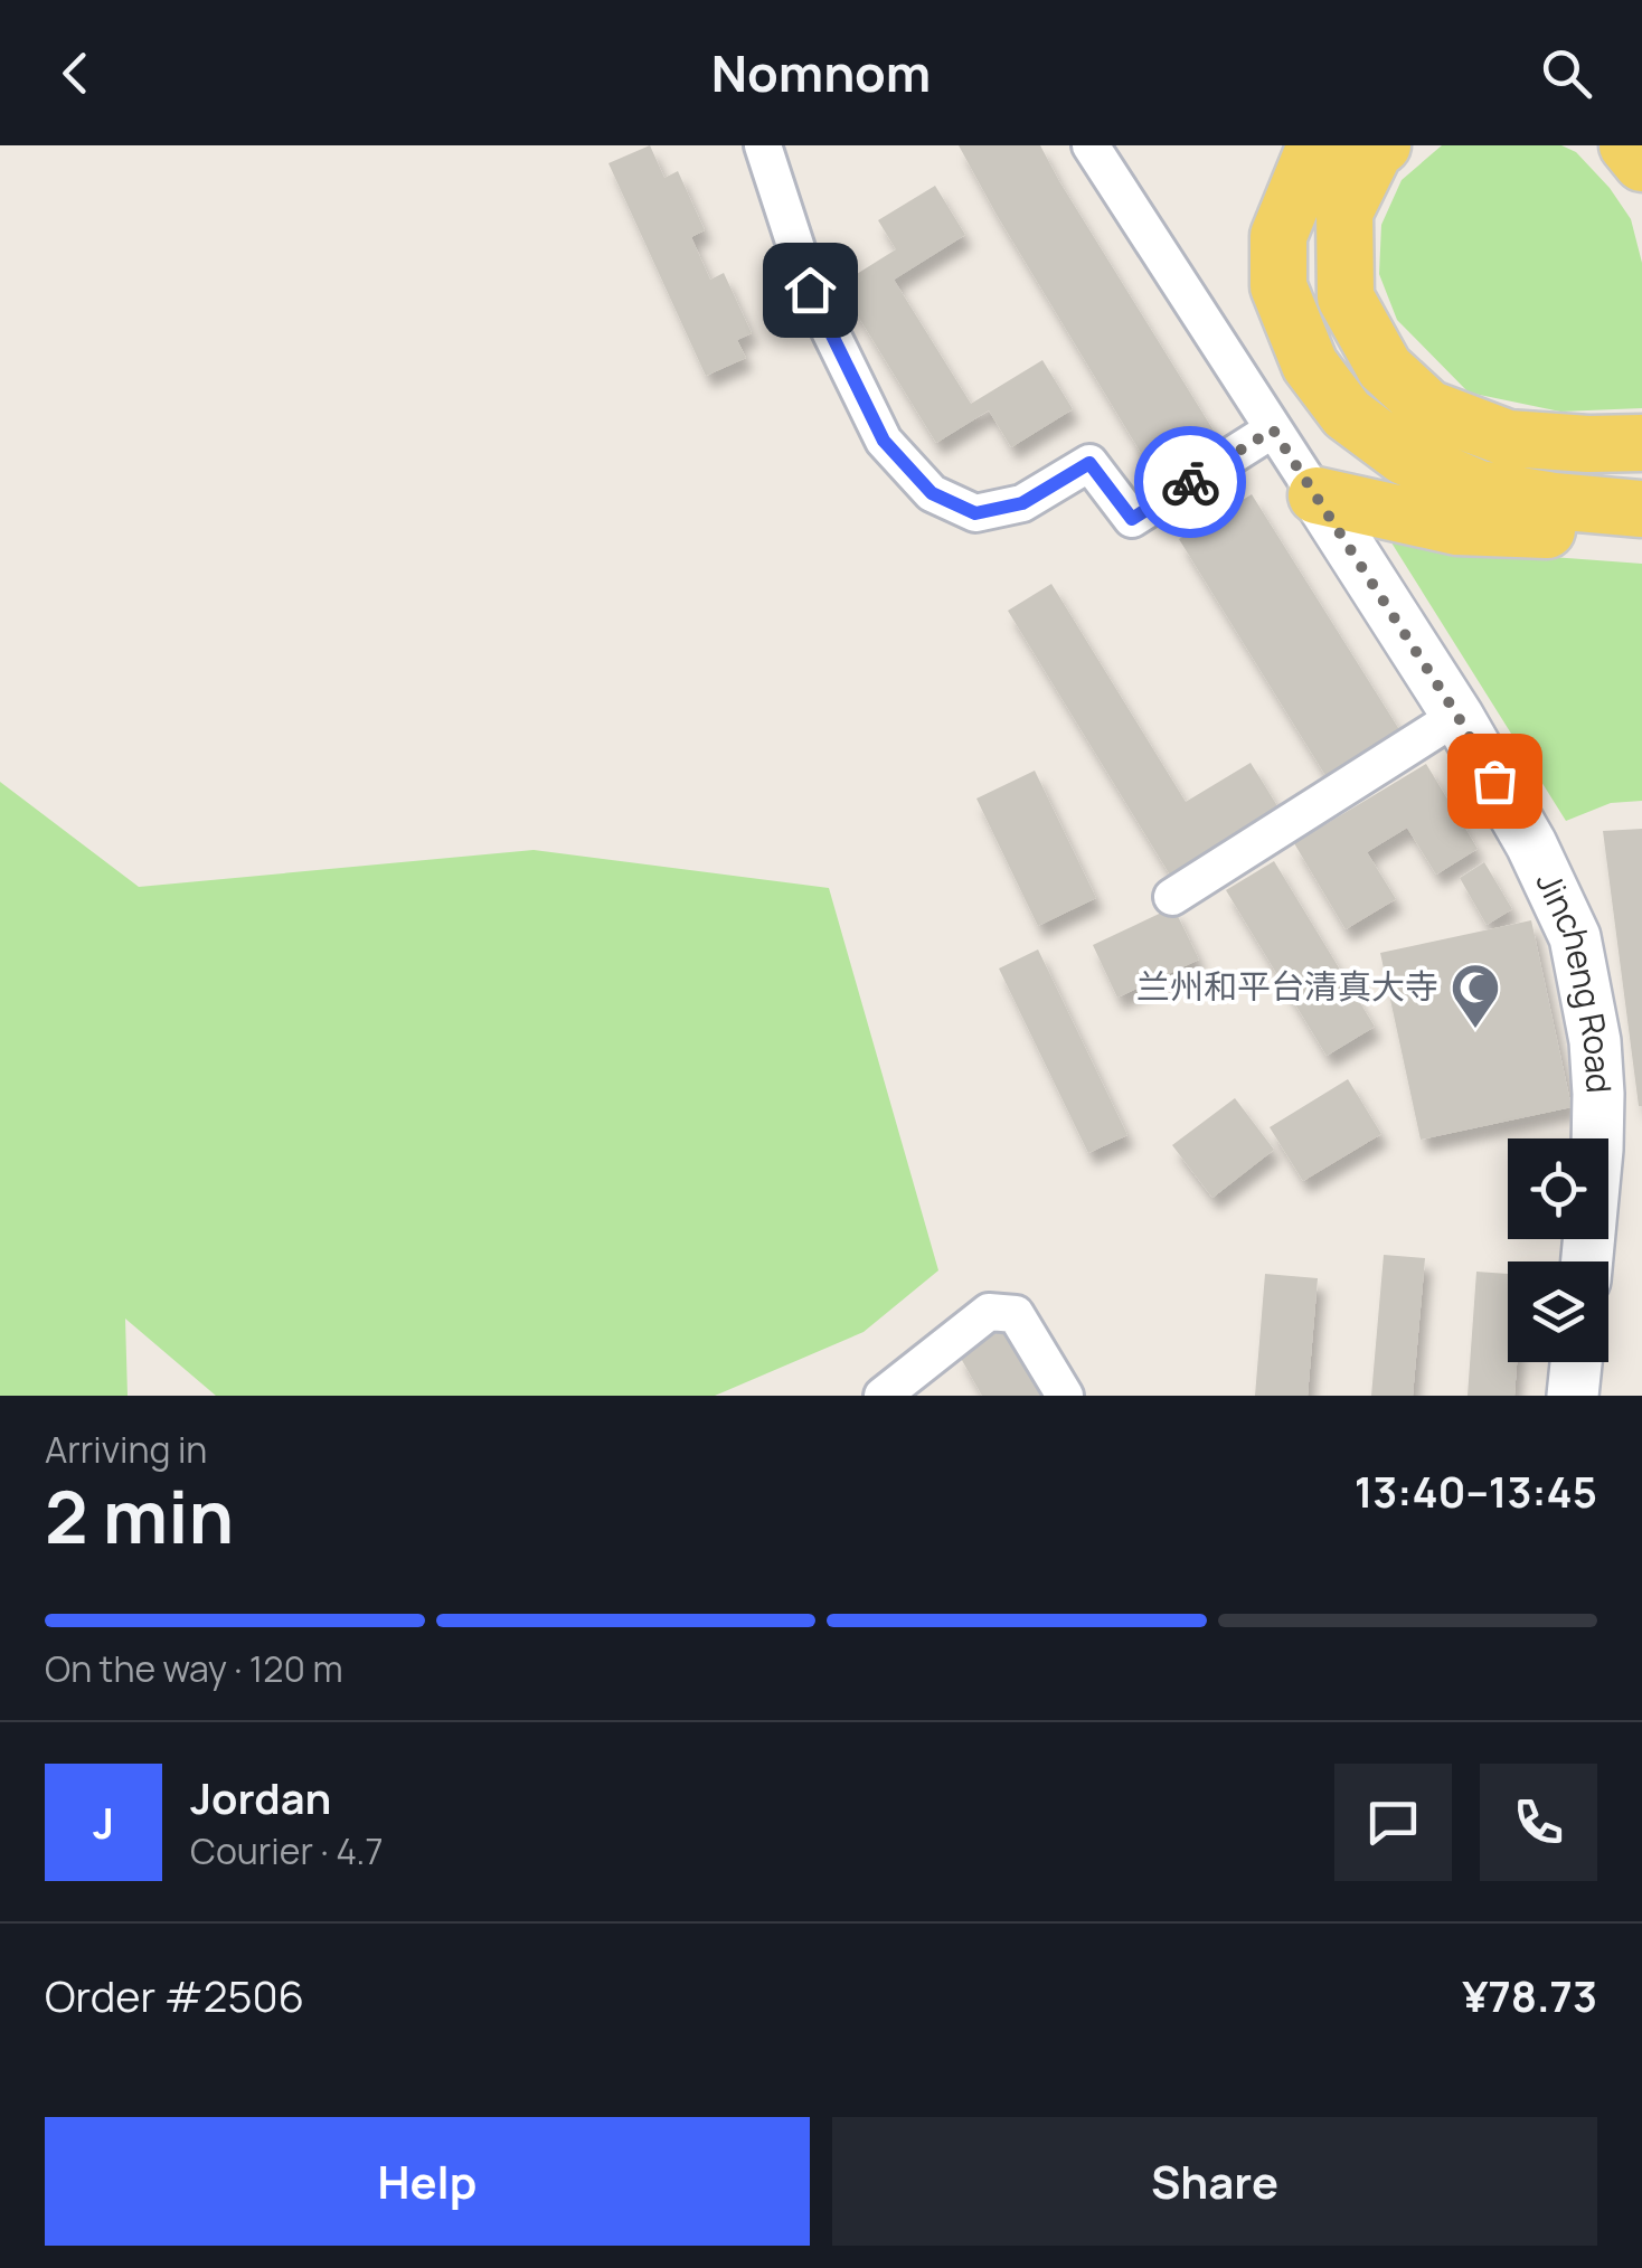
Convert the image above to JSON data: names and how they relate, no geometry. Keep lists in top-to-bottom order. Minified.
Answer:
{"streets":{"street":["Jincheng Road"]},"places":{"mosque":["兰州和平台清真大寺"]},"page":{"header":"Nomnom","heading":["2 min","Arriving in","13:40–13:45"],"panel":["Jordan","Courier · 4.7","Order #2506","¥78.73"],"bar":"On the way · 120 m","round":"J","buttons":["Help","Share"]}}
